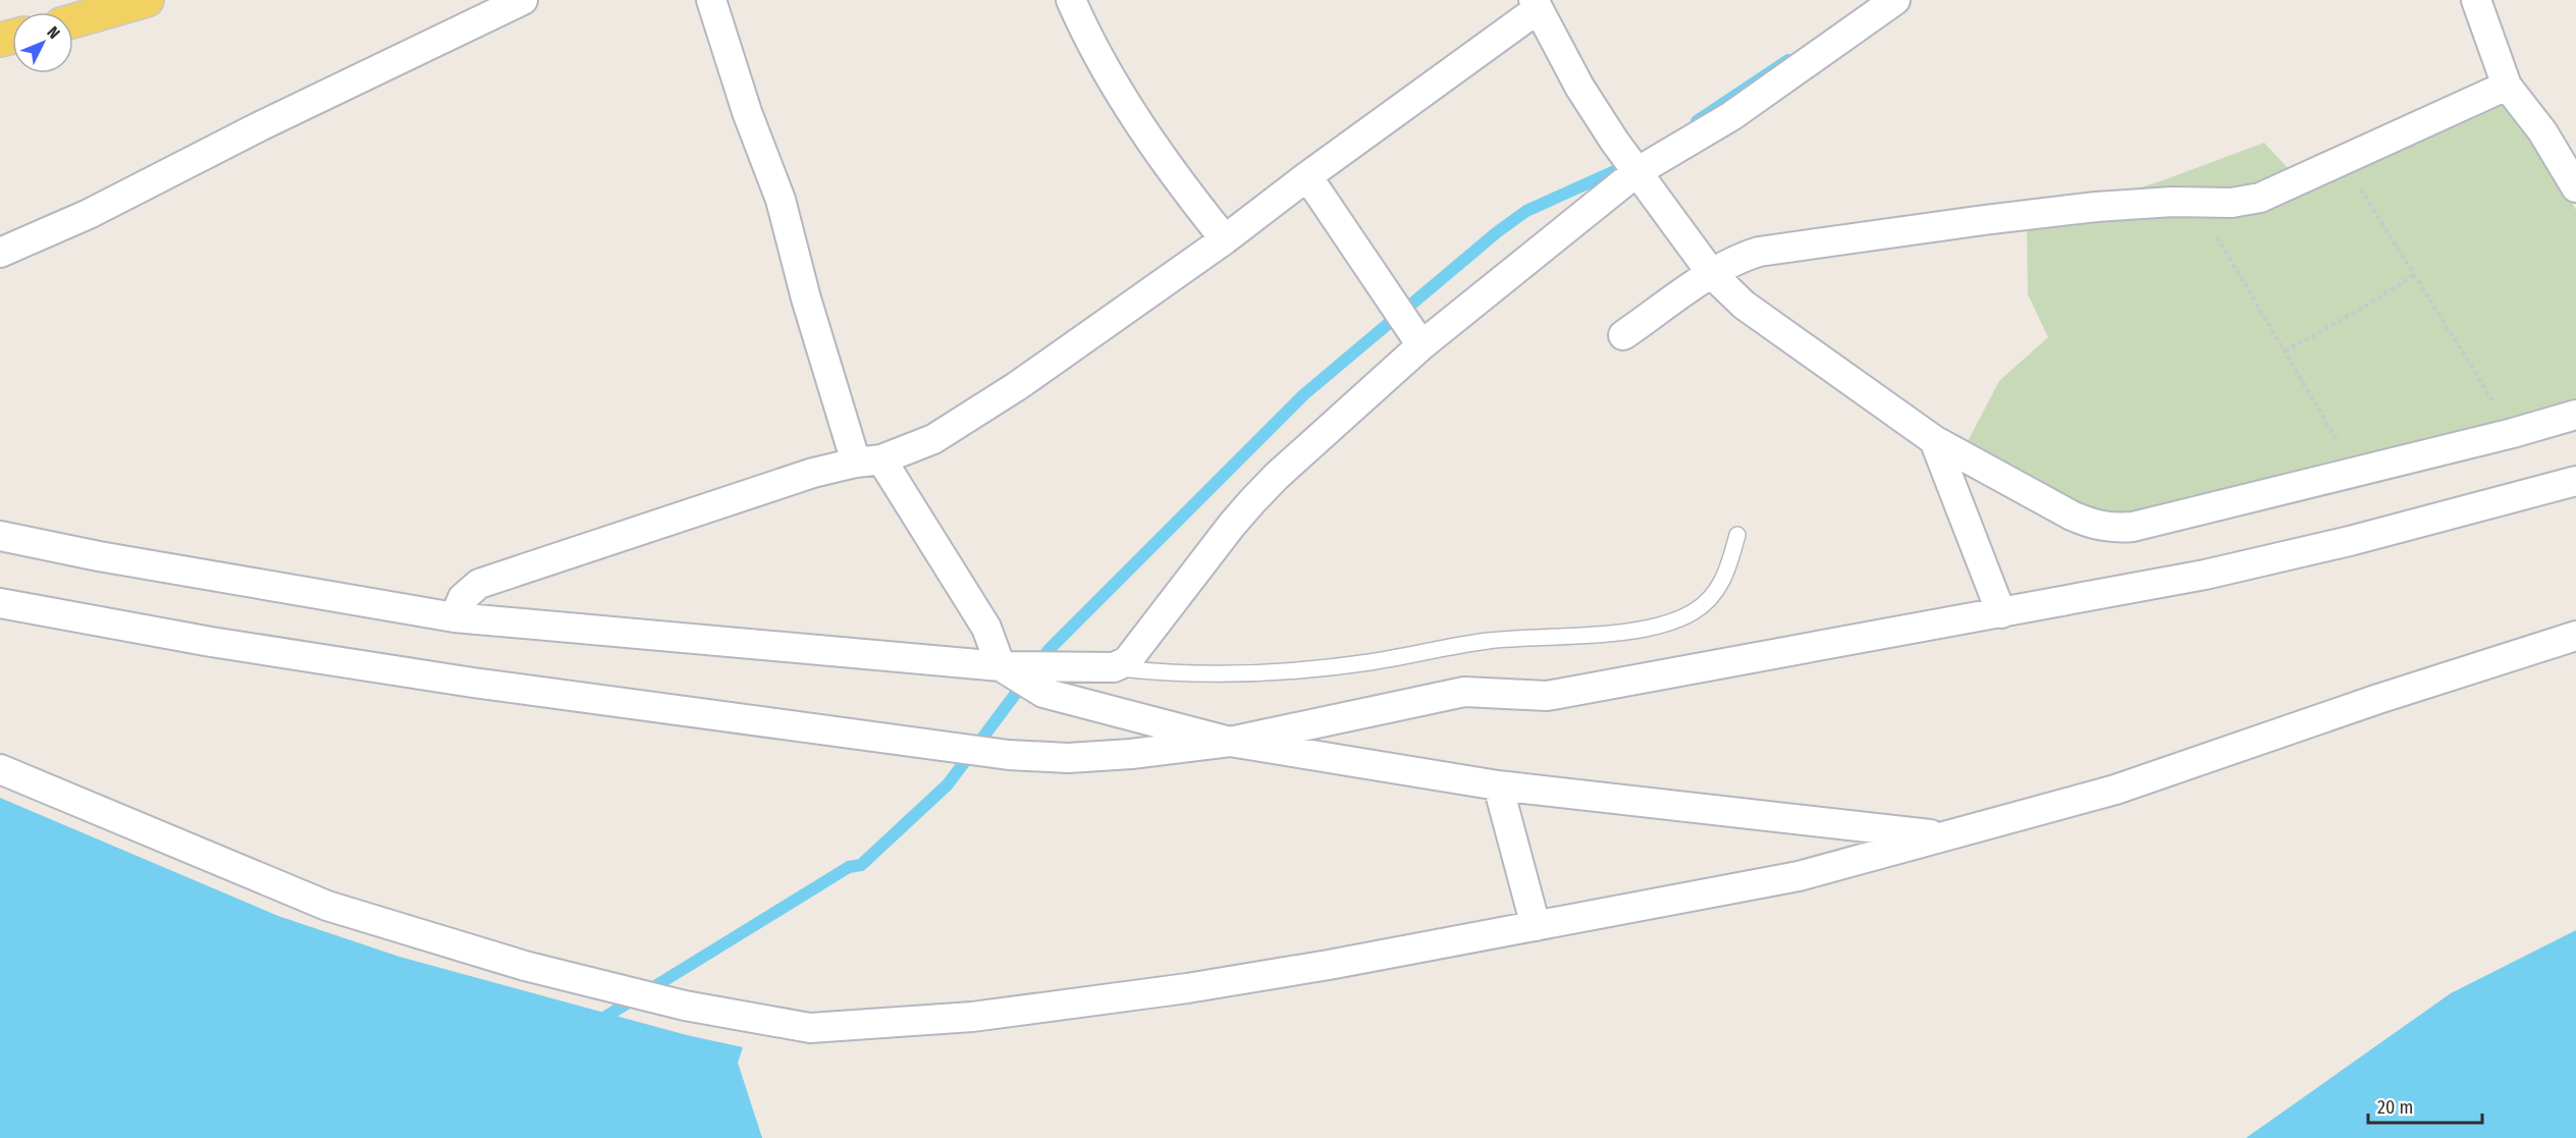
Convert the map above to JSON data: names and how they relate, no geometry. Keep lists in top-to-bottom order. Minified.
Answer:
{"scale_bar":"20 m","north":"top right"}
